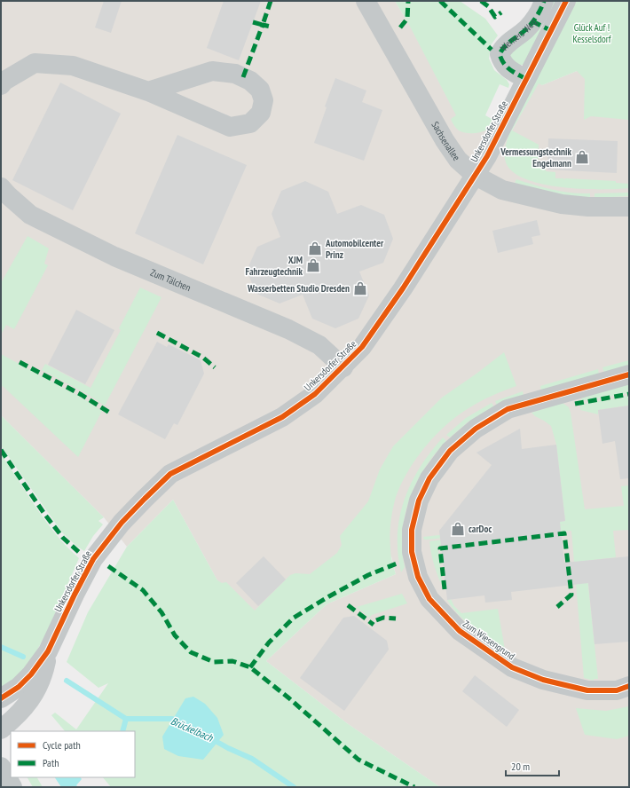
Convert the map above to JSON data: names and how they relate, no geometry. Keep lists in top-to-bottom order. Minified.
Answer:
{"streets":{"street":["Werners Weg","Unkersdorfer Straße","Sachsenallee","Zum Tälchen","Zum Wiesengrund"]},"crossings":[["Werners Weg","Unkersdorfer Straße"],["Unkersdorfer Straße","Sachsenallee"],["Unkersdorfer Straße","Zum Tälchen"]],"water":["Brückelbach"],"parks":["Glück Auf ! Kesselsdorf"],"places":{"shop":["Vermessungstechnik Engelmann","Automobilcenter Prinz","XJM Fahrzeugtechnik","Wasserbetten Studio Dresden","carDoc"]},"legend":["Cycle path","Path"],"scale_bar":"20 m"}
